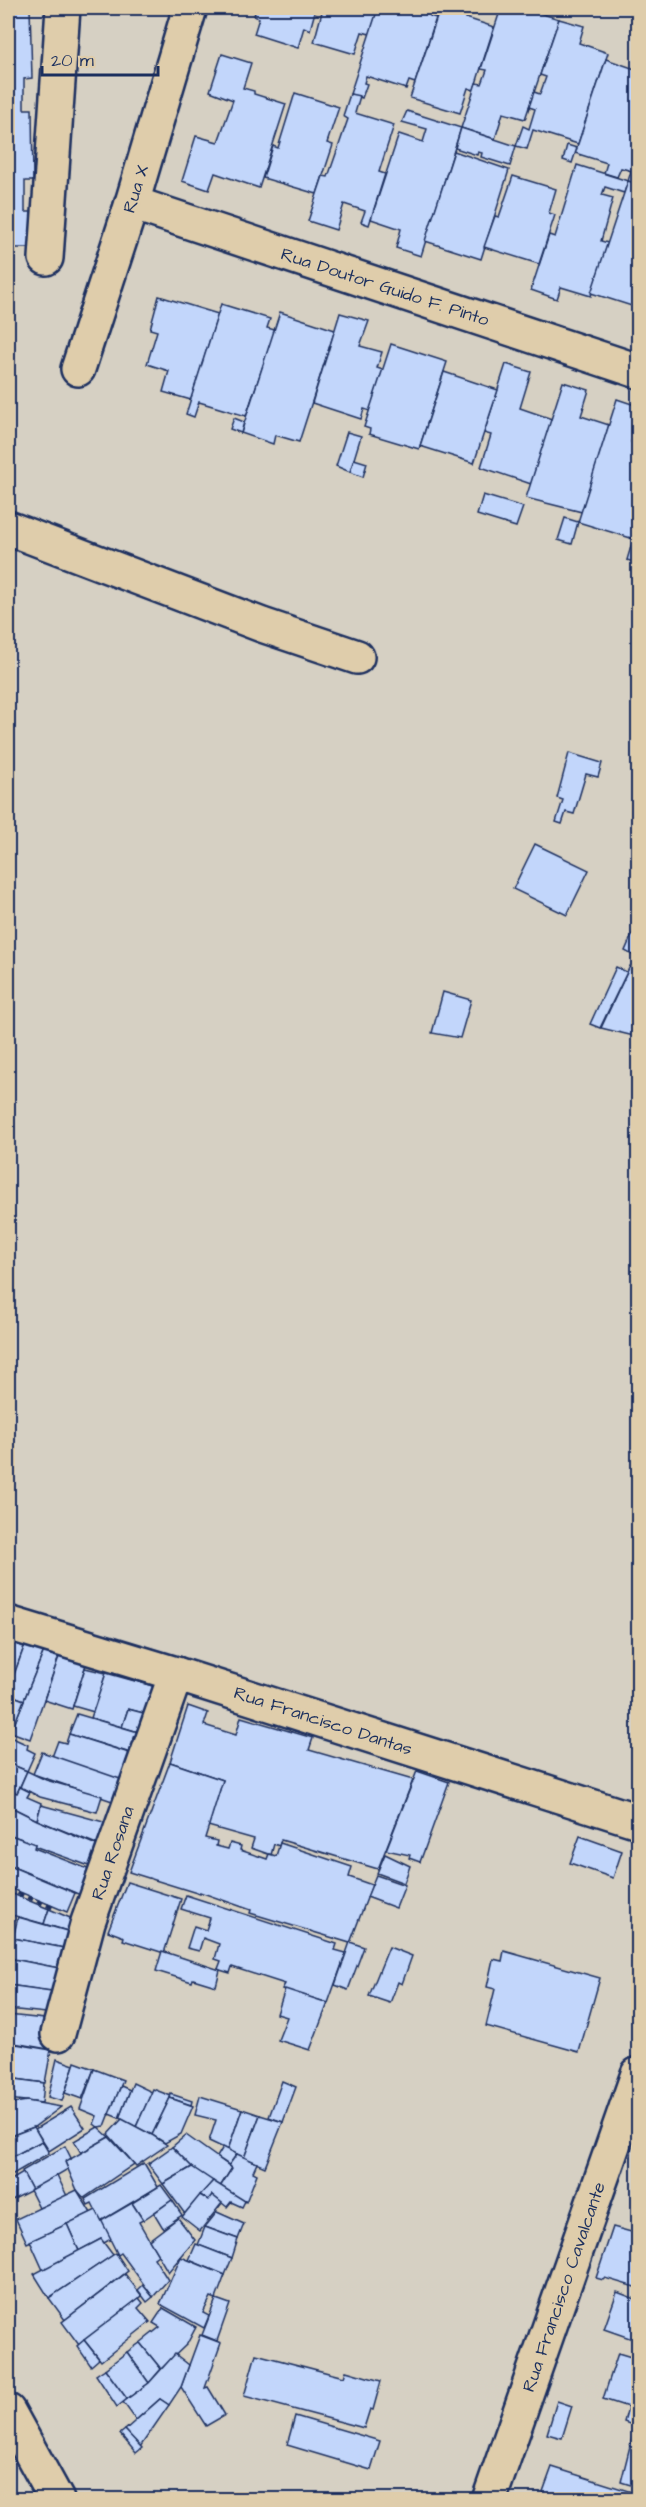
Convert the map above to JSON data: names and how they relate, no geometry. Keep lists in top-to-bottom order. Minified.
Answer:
{"streets":{"street":["Rua X","Rua Doutor Guido F. Pinto","Rua Francisco Dantas","Rua Rosana","Rua Francisco Cavalcante"]},"crossings":[["Rua X","Rua Doutor Guido F. Pinto"],["Rua Francisco Dantas","Rua Rosana"]],"scale_bar":"20 m"}
